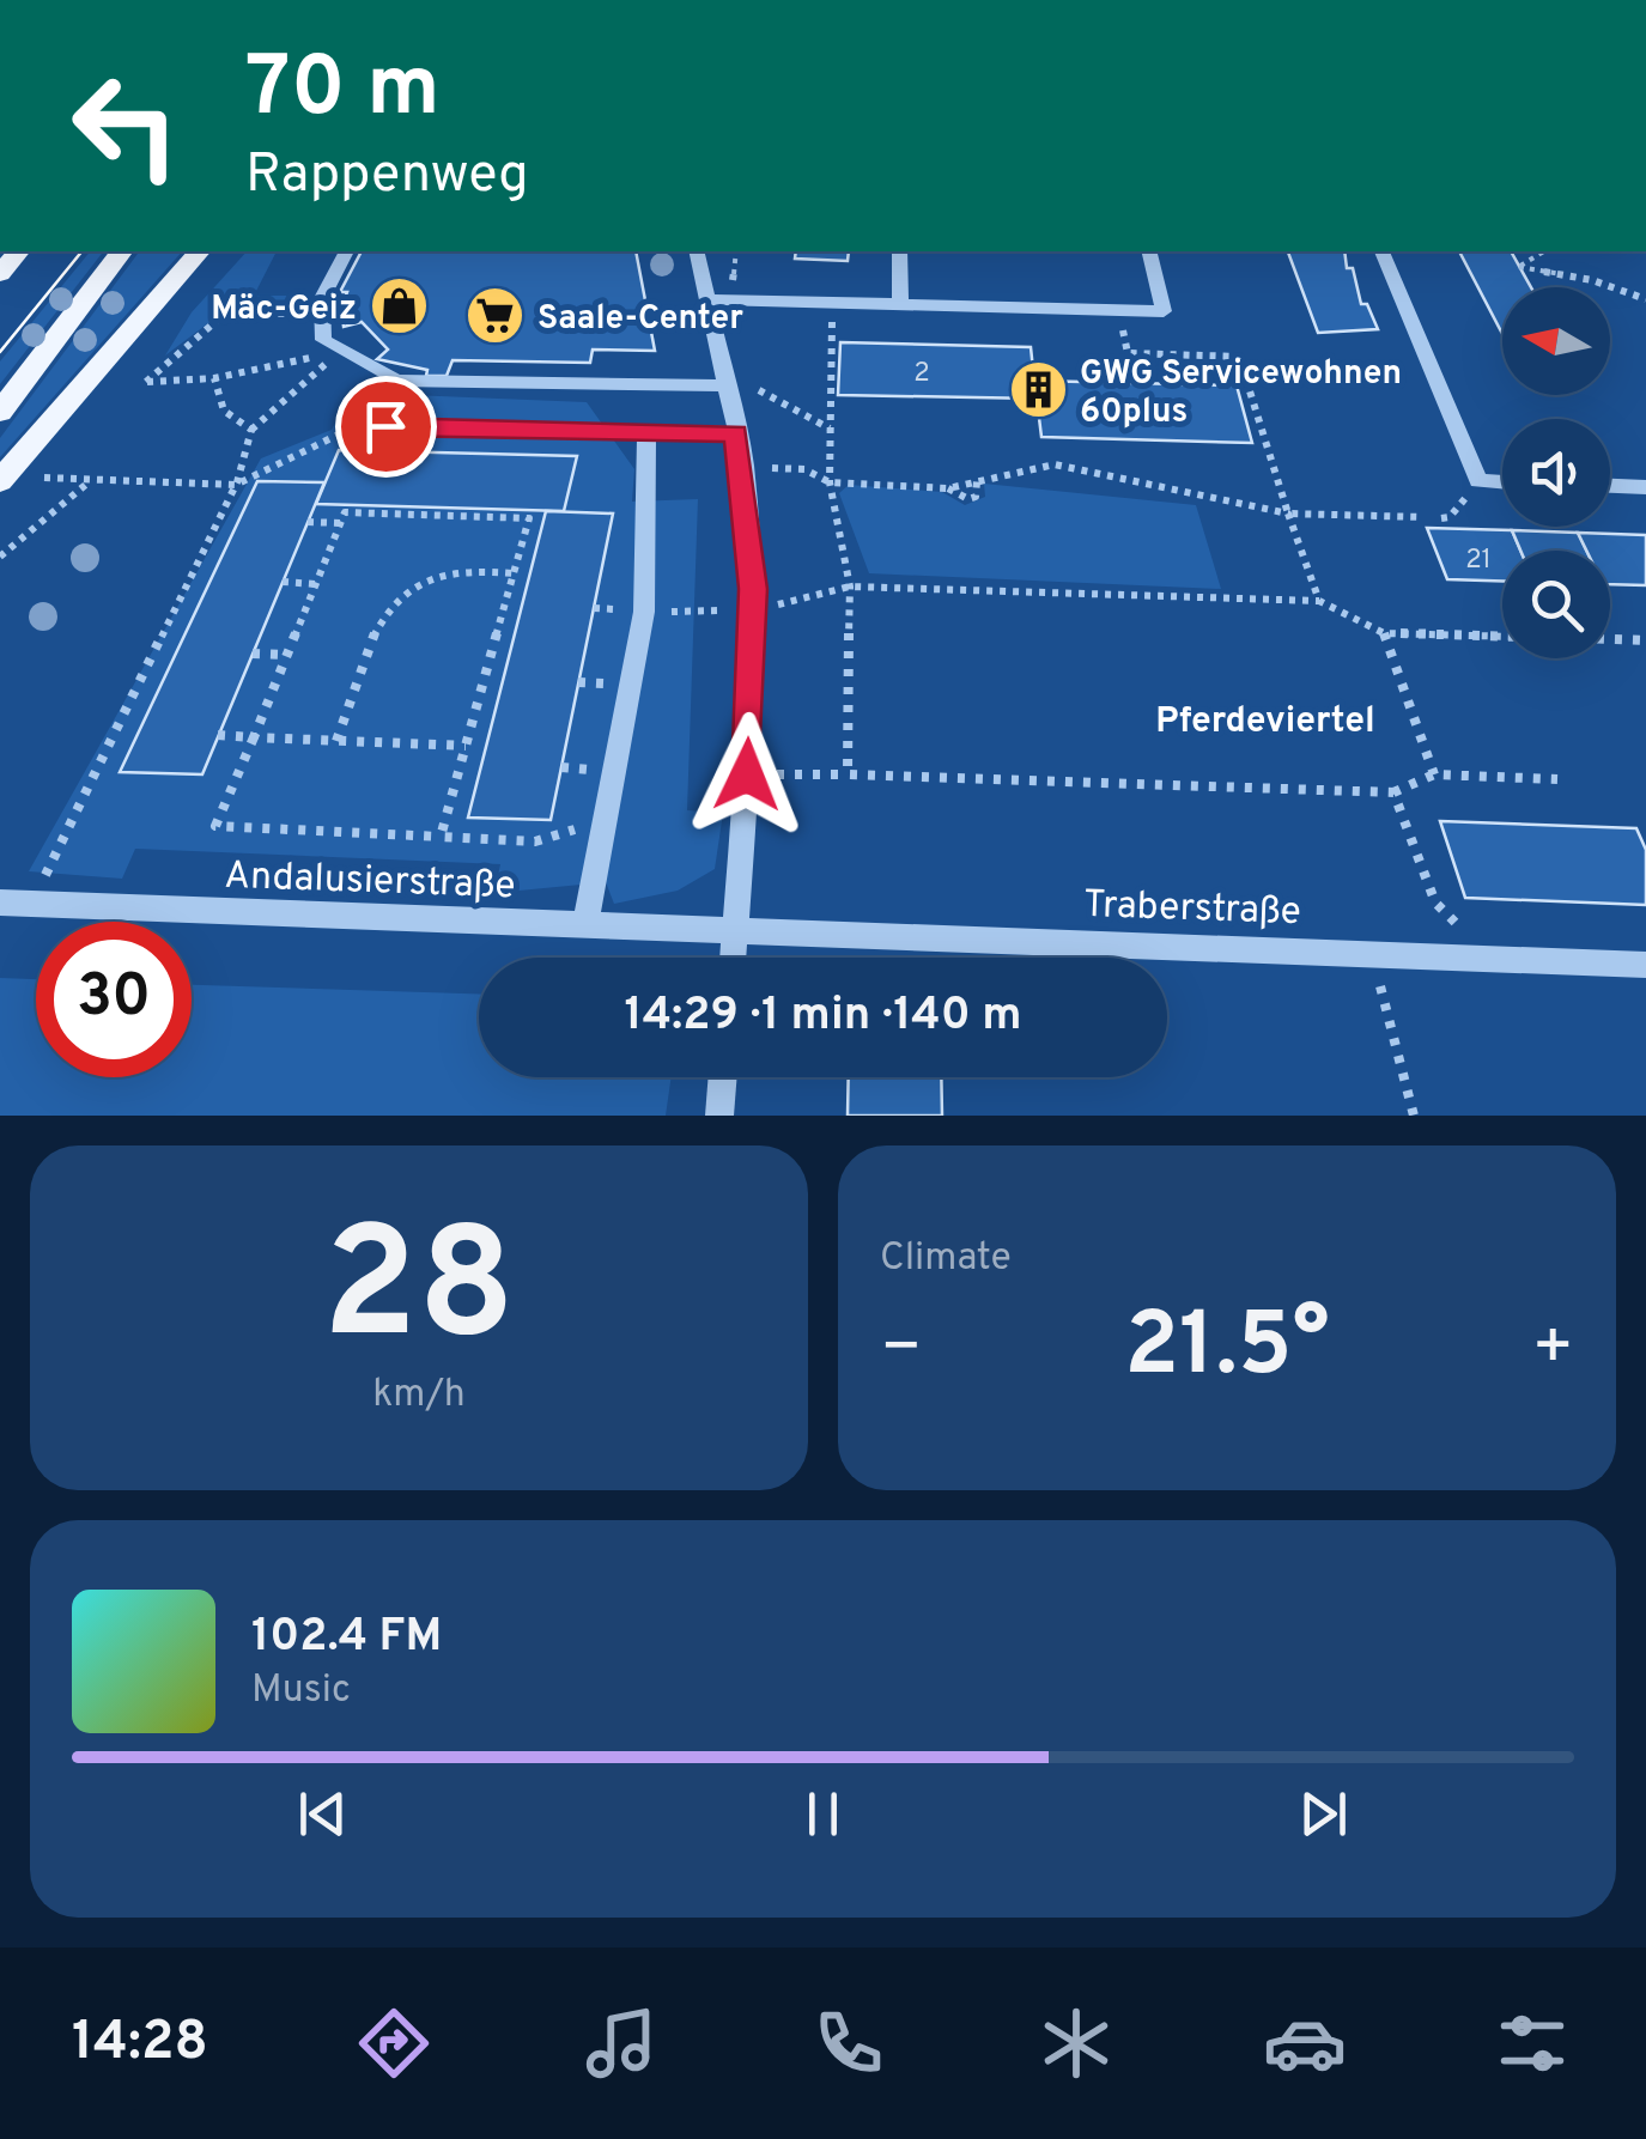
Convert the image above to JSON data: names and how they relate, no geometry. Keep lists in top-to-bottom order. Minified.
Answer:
{"streets":{"street":["Andalusierstraße","Traberstraße"]},"crossings":[["Andalusierstraße","Traberstraße"]],"districts":["Pferdeviertel"],"places":{"shop":["Mäc-Geiz"],"supermarket":["Saale-Center"],"building":["GWG Servicewohnen 60plus"]},"house_numbers":["2","21"],"north":"left","page":{"turn":["70 m","Rappenweg"],"limit":"30","trip":"14:29 · 1 min · 140 m","tile":[["28","km/h"],"Climate"],"heat":["−","21.5°","+"],"song":["102.4 FM","Music"],"tabs":"14:28"}}
